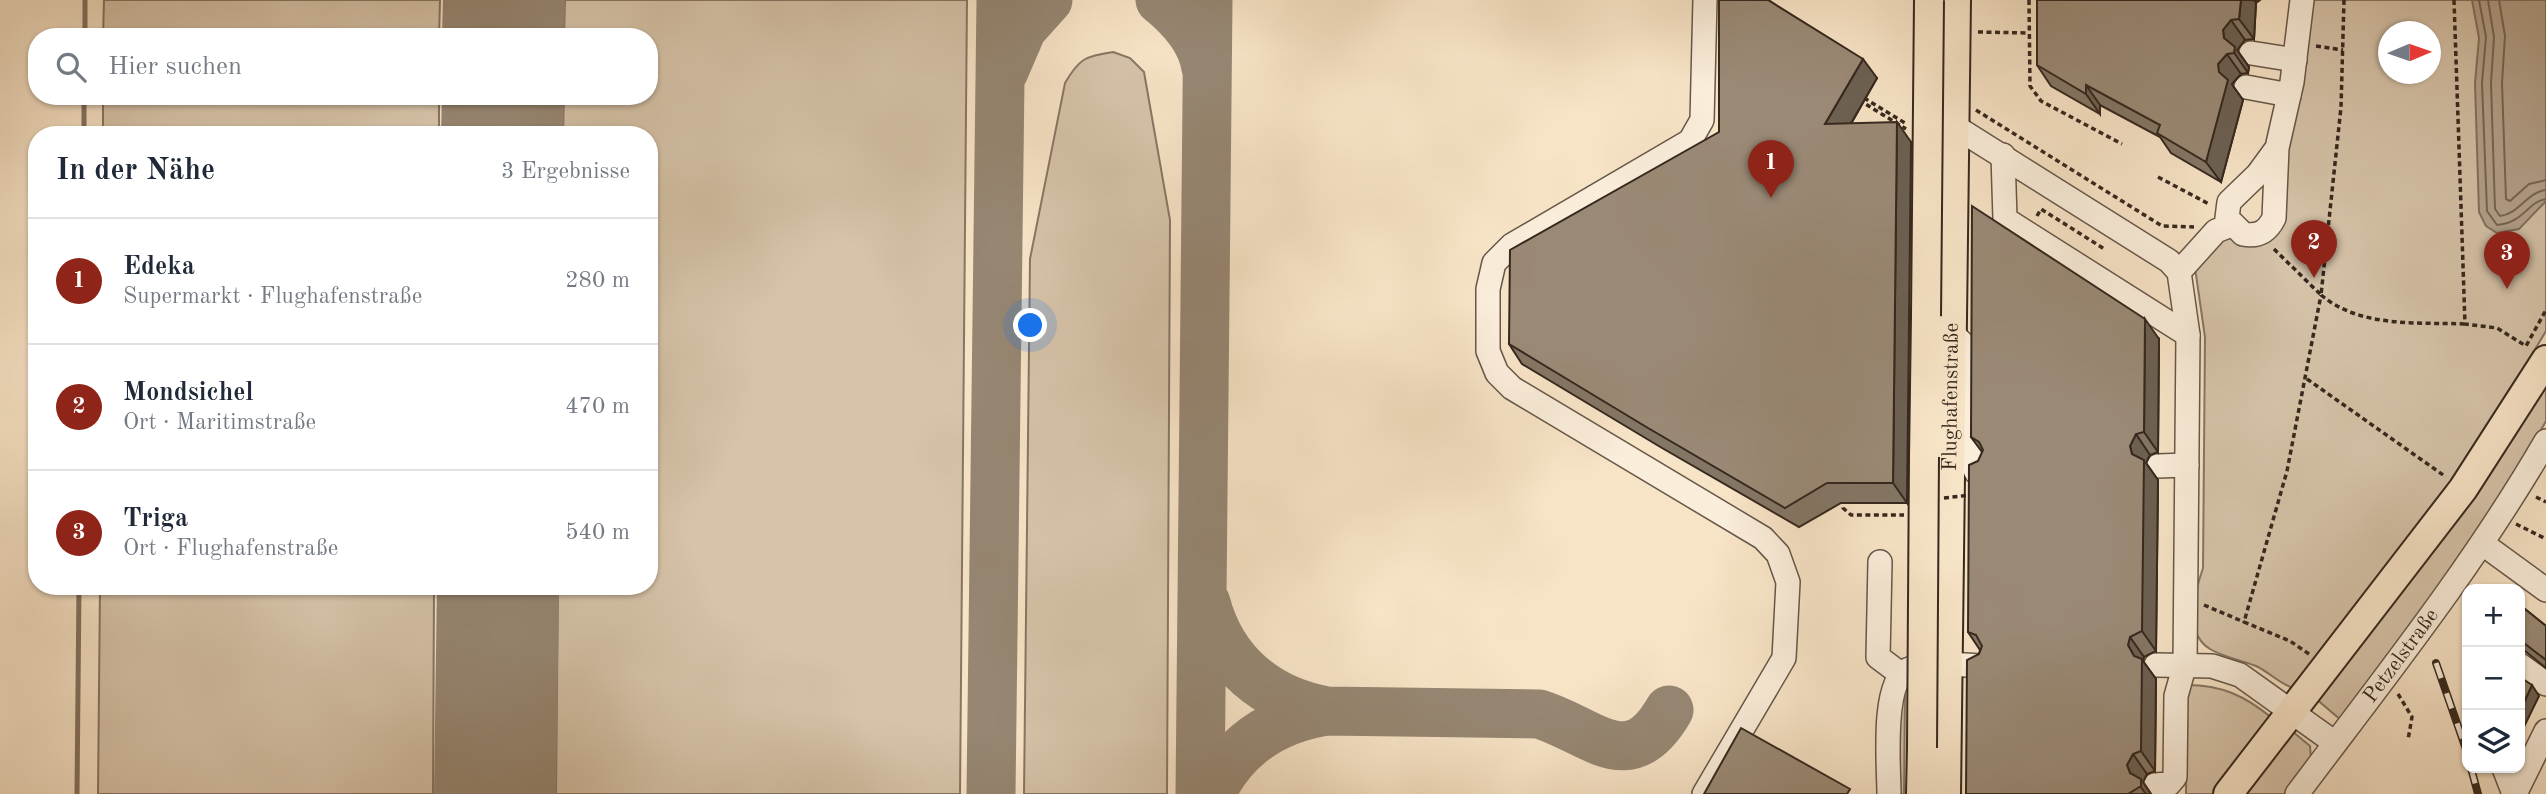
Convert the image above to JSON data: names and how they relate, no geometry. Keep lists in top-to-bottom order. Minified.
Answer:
{"streets":{"main road":["Flughafenstraße"],"street":["Petzelstraße"]},"north":"right","page":{"search":"Hier suchen","heading":["In der Nähe","3 Ergebnisse"],"pins":["1","2","3"],"list":[{"mark":"1","name":"Edeka","note":"Supermarkt · Flughafenstraße","value":"280 m"},{"mark":"2","name":"Mondsichel","note":"Ort · Maritimstraße","value":"470 m"},{"mark":"3","name":"Triga","note":"Ort · Flughafenstraße","value":"540 m"}],"map_buttons":["+","−"]}}
